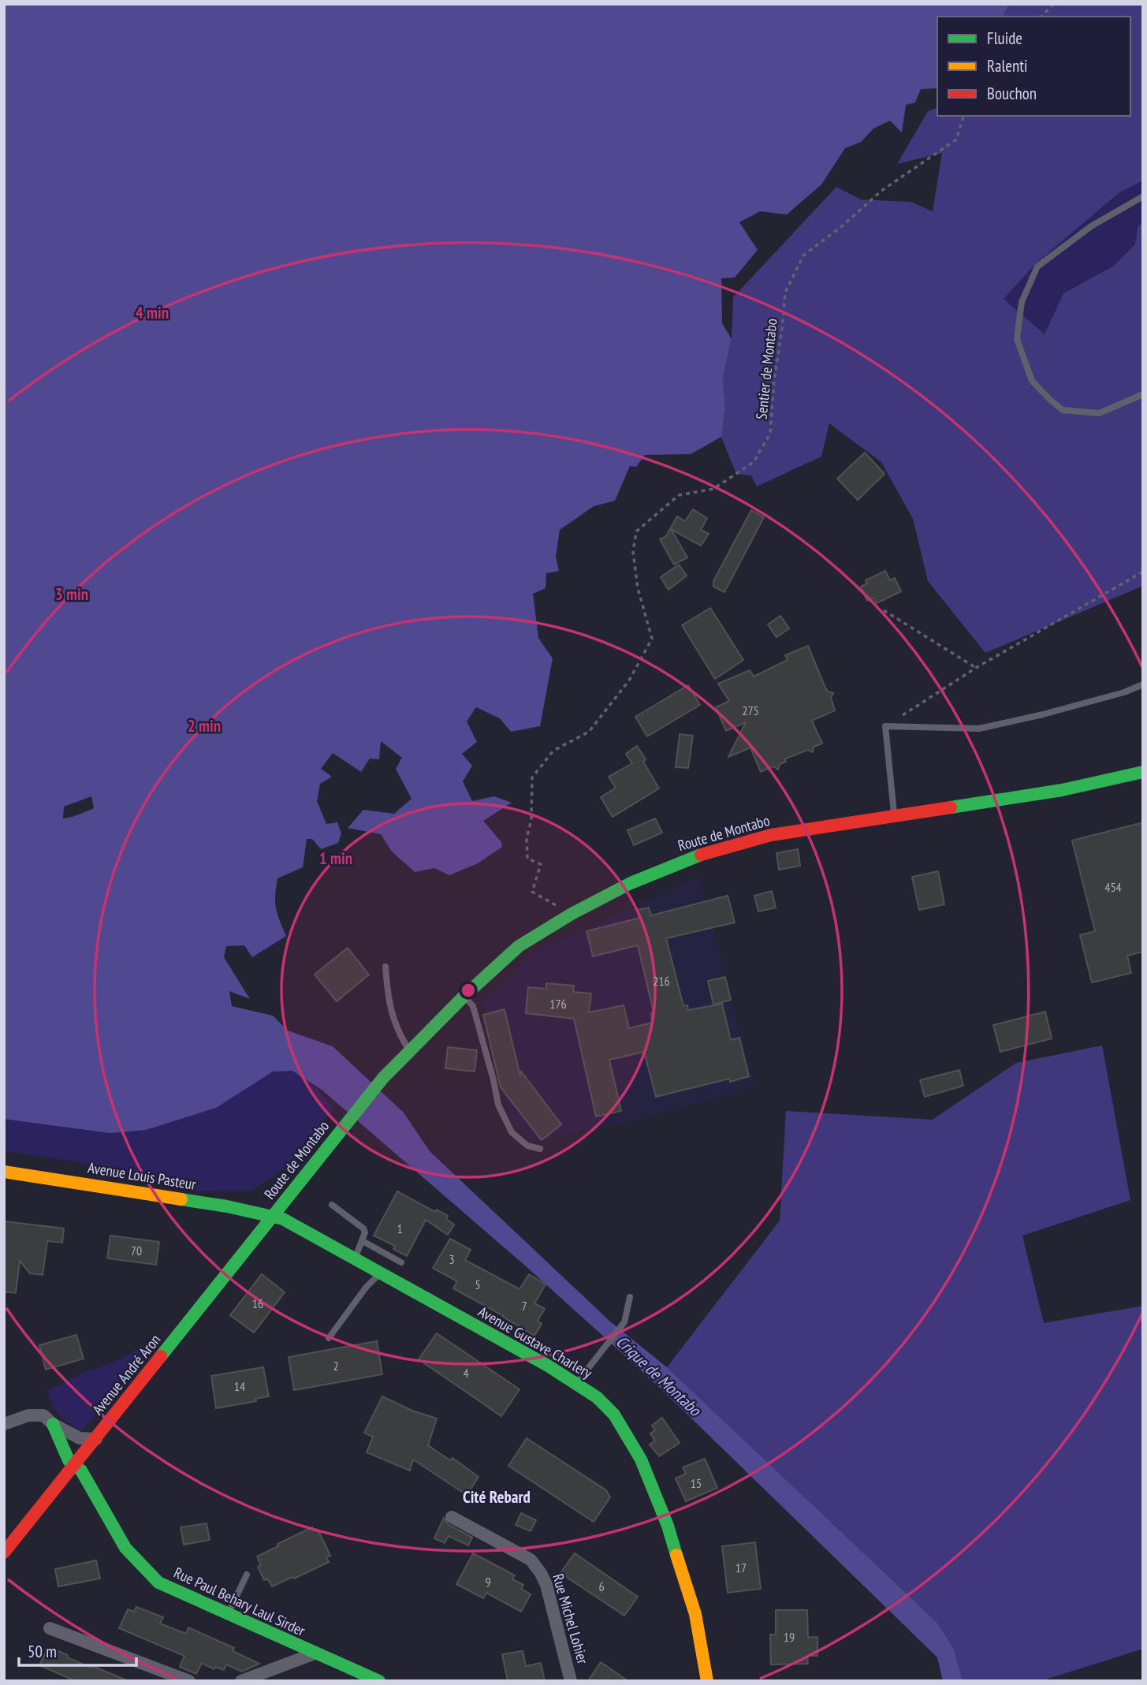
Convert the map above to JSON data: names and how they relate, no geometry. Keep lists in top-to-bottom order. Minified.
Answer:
{"streets":{"main road":["Route de Montabo","Avenue Louis Pasteur","Avenue Gustave Charlery","Avenue André Aron","Rue Paul Behary Laul Sirder"],"street":["Rue Michel Lohier"],"path":["Sentier de Montabo"]},"crossings":[["Sentier de Montabo","Route de Montabo"],["Route de Montabo","Avenue Louis Pasteur"],["Route de Montabo","Avenue Gustave Charlery"],["Route de Montabo","Avenue André Aron"],["Avenue Louis Pasteur","Avenue Gustave Charlery"],["Avenue Louis Pasteur","Avenue André Aron"],["Avenue Gustave Charlery","Avenue André Aron"],["Avenue André Aron","Rue Paul Behary Laul Sirder"]],"districts":["Cité Rebard"],"water":["Crique de Montabo"],"house_numbers":["275","454","216","176","1","70","3","5","16","7","2","4","14","15","17","9","6","19"],"legend":["Fluide","Ralenti","Bouchon"],"scale_bar":"50 m","rings":["4 min","3 min","2 min","1 min"]}
